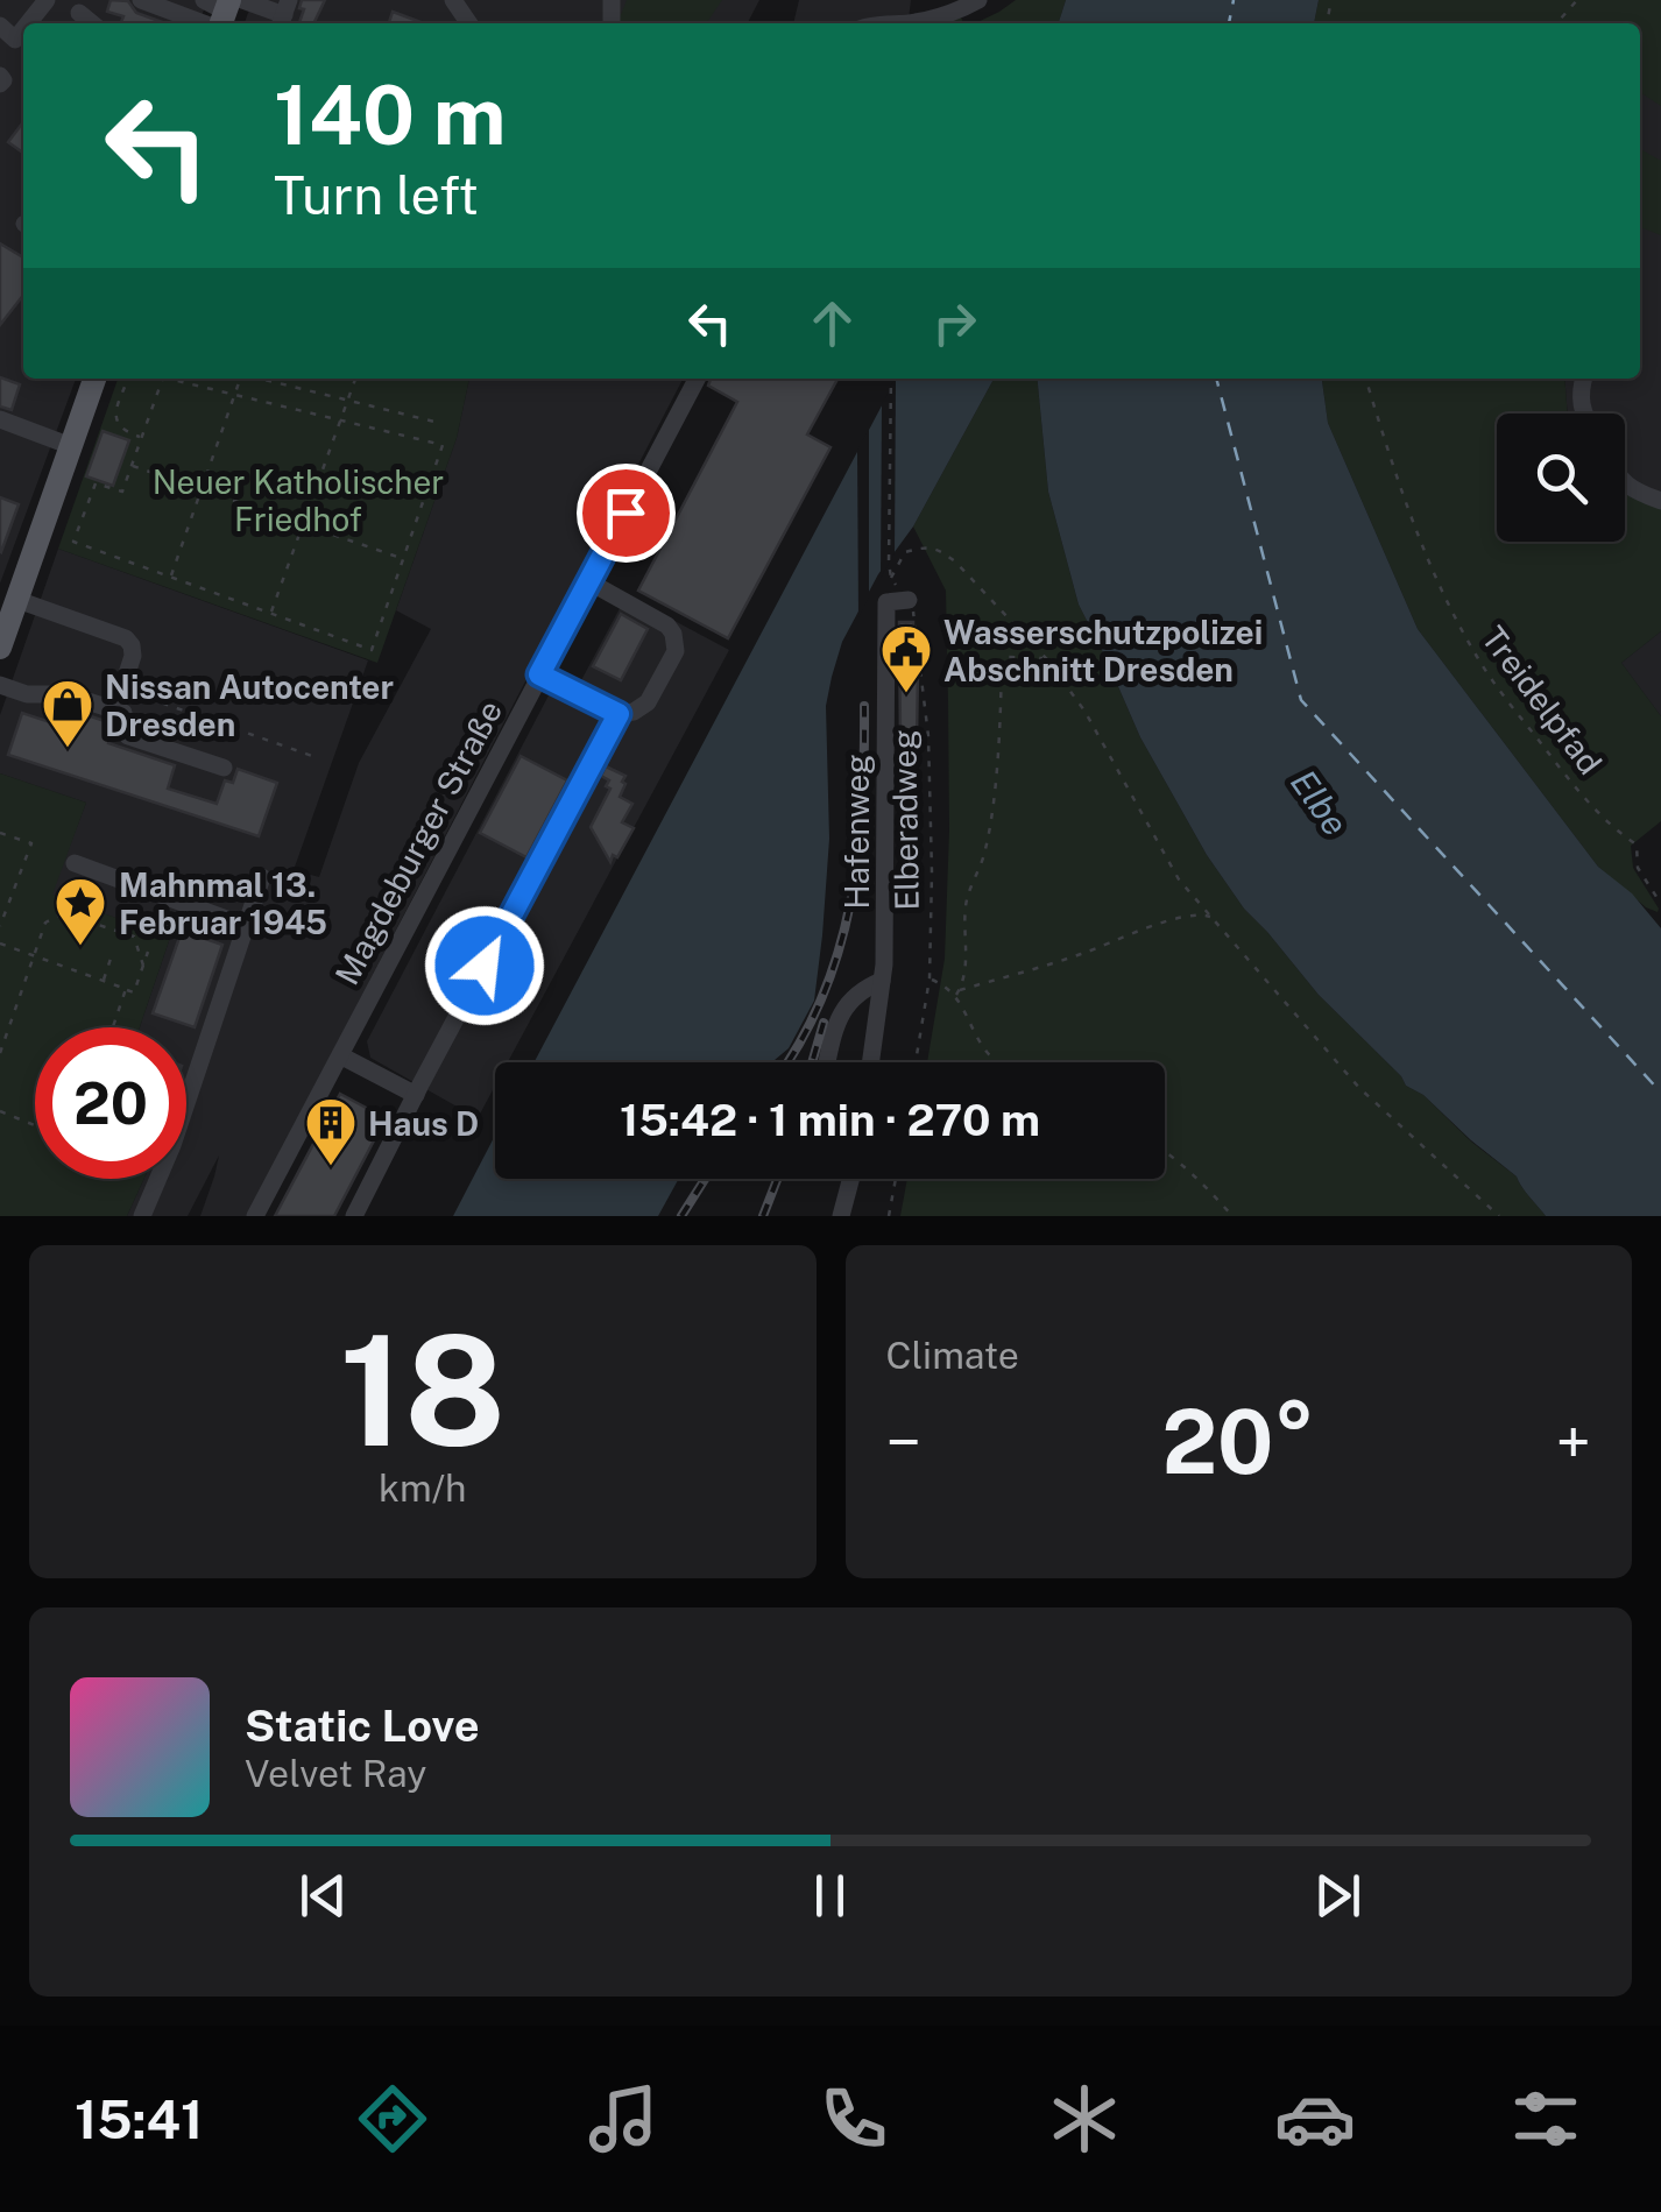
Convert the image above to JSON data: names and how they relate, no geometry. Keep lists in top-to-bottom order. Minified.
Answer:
{"streets":{"street":["Hafenweg","Magdeburger Straße"],"path":["Treidelpfad","Elberadweg"]},"crossings":[["Elberadweg","Hafenweg"]],"water":["Elbe"],"parks":["Neuer Katholischer Friedhof"],"places":{"public building":["Wasserschutzpolizei Abschnitt Dresden"],"shop":["Nissan Autocenter Dresden"],"place":["Mahnmal 13. Februar 1945"],"building":["Haus D"]},"page":{"turn":["140 m","Turn left"],"limit":"20","trip":"15:42 · 1 min · 270 m","tile":[["18","km/h"],"Climate"],"heat":["−","20°","+"],"song":["Static Love","Velvet Ray"],"tabs":"15:41"}}
